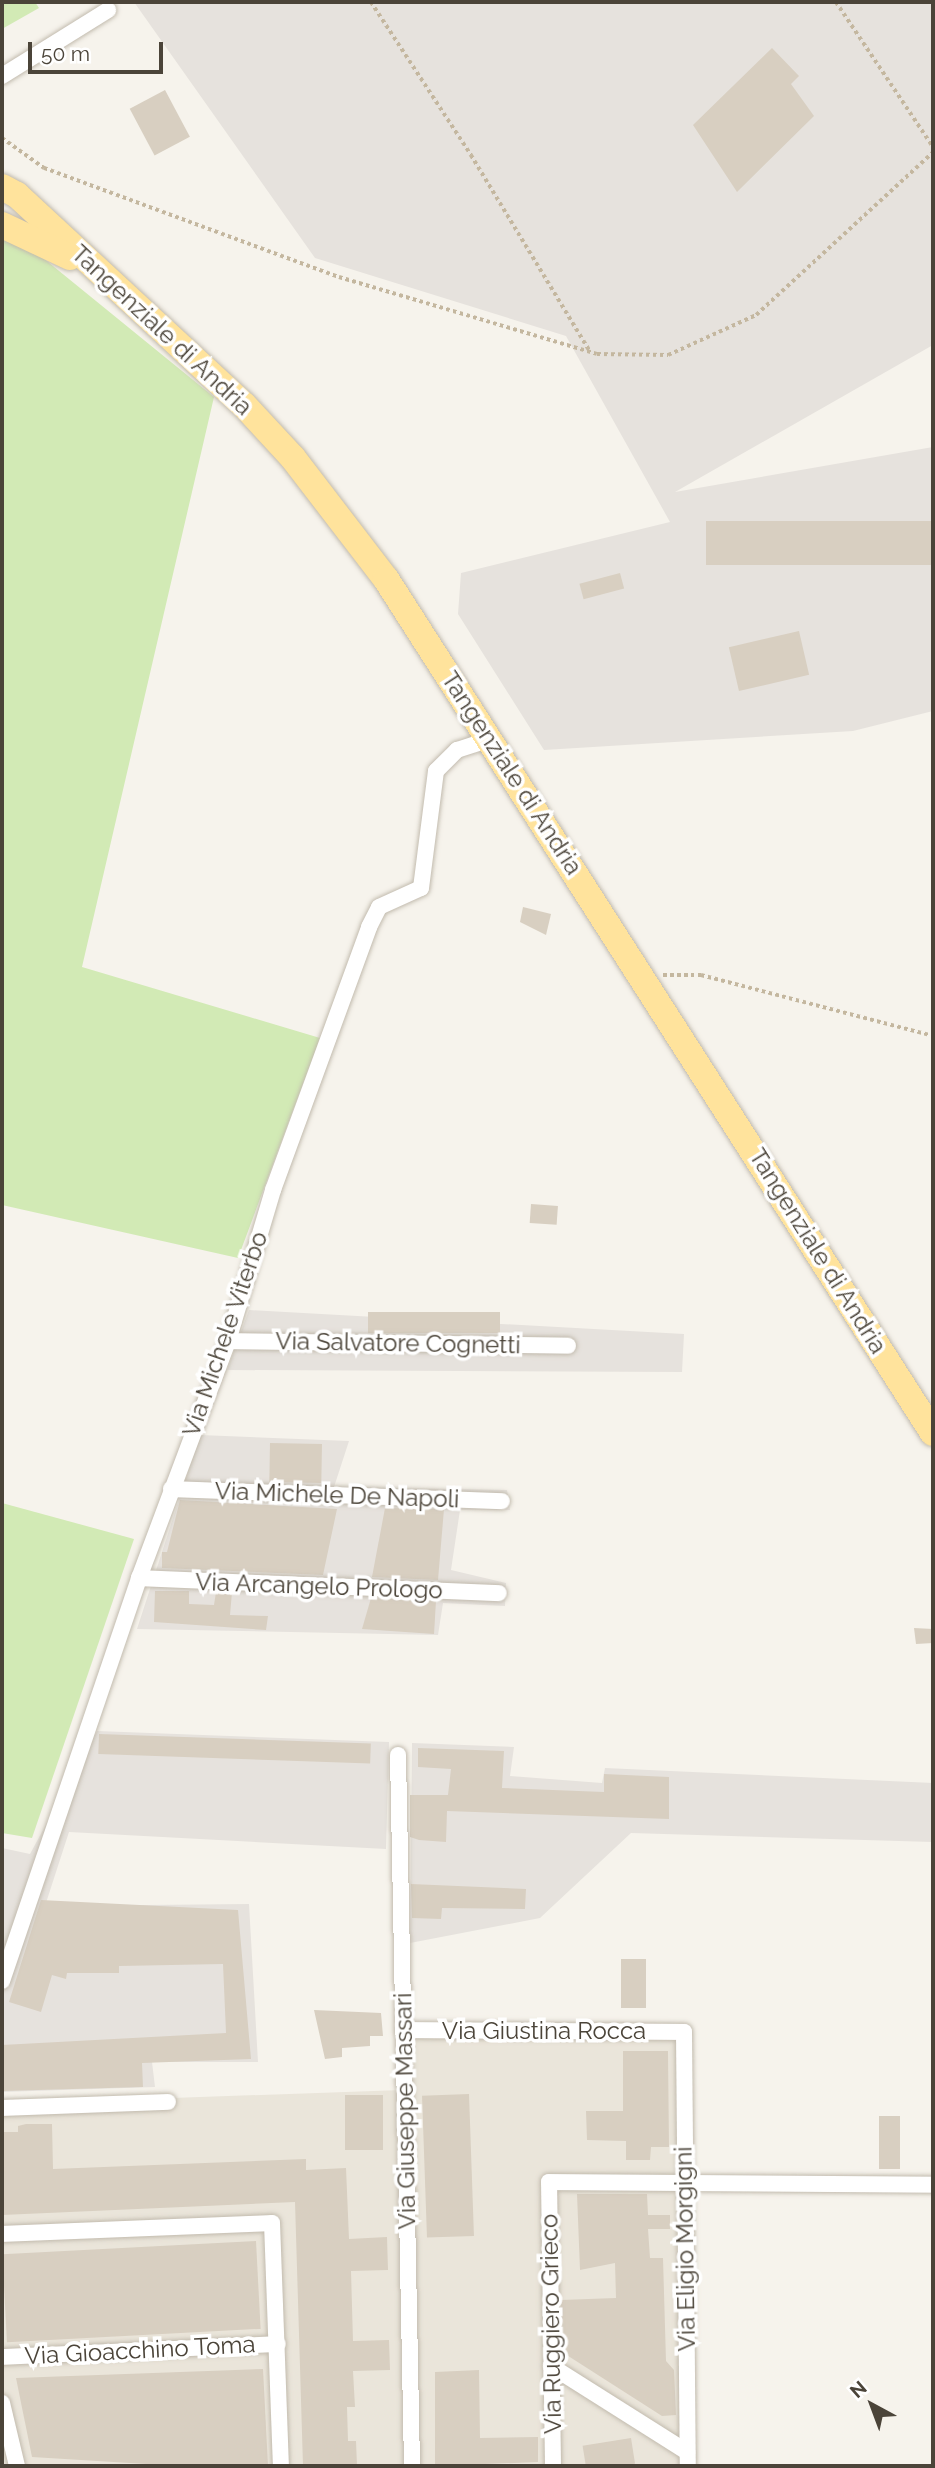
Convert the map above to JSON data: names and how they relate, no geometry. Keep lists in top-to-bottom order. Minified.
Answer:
{"streets":{"main road":["Tangenziale di Andria"],"street":["Via Michele Viterbo","Via Salvatore Cognetti","Via Michele De Napoli","Via Arcangelo Prologo","Via Giustina Rocca","Via Giuseppe Massari","Via Eligio Morgigni","Via Ruggiero Grieco","Via Gioacchino Toma"]},"crossings":[["Tangenziale di Andria","Via Michele Viterbo"],["Via Michele Viterbo","Via Salvatore Cognetti"],["Via Michele Viterbo","Via Michele De Napoli"],["Via Michele Viterbo","Via Arcangelo Prologo"],["Via Giustina Rocca","Via Giuseppe Massari"],["Via Giustina Rocca","Via Eligio Morgigni"],["Via Eligio Morgigni","Via Ruggiero Grieco"]],"scale_bar":"50 m","north":"top left"}
